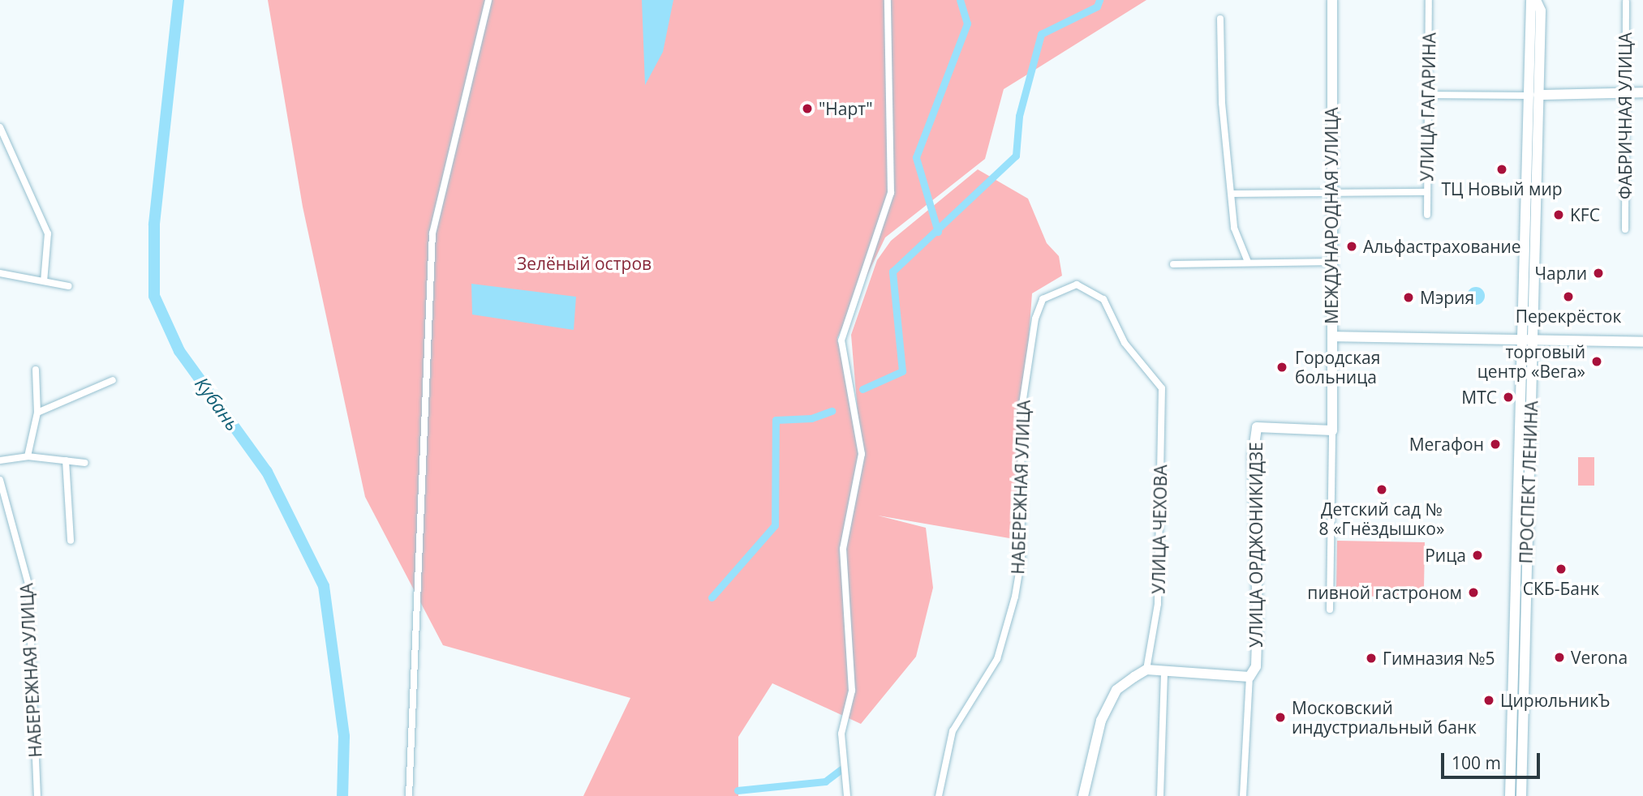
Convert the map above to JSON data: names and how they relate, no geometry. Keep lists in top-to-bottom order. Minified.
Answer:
{"streets":{"main road":["МЕЖДУНАРОДНАЯ УЛИЦА","ПРОСПЕКТ ЛЕНИНА","УЛИЦА ОРДЖОНИКИДЗЕ"],"street":["УЛИЦА ГАГАРИНА","ФАБРИЧНАЯ УЛИЦА","НАБЕРЕЖНАЯ УЛИЦА","УЛИЦА ЧЕХОВА"]},"crossings":[["МЕЖДУНАРОДНАЯ УЛИЦА","УЛИЦА ОРДЖОНИКИДЗЕ"],["НАБЕРЕЖНАЯ УЛИЦА","УЛИЦА ЧЕХОВА"]],"water":["Кубань"],"parks":["Зелёный остров"],"places":["\"Нарт\"","ТЦ Новый мир","KFC","Альфастрахование","Чарли","Перекрёсток","Мэрия","торговый центр «Вега»","Городская больница","МТС","Мегафон","Детский сад № 8 «Гнёздышко»","Рица","СКБ-Банк","пивной гастроном","Verona","Гимназия №5","ЦирюльникЪ","Московский индустриальный банк"],"scale_bar":"100 m"}
